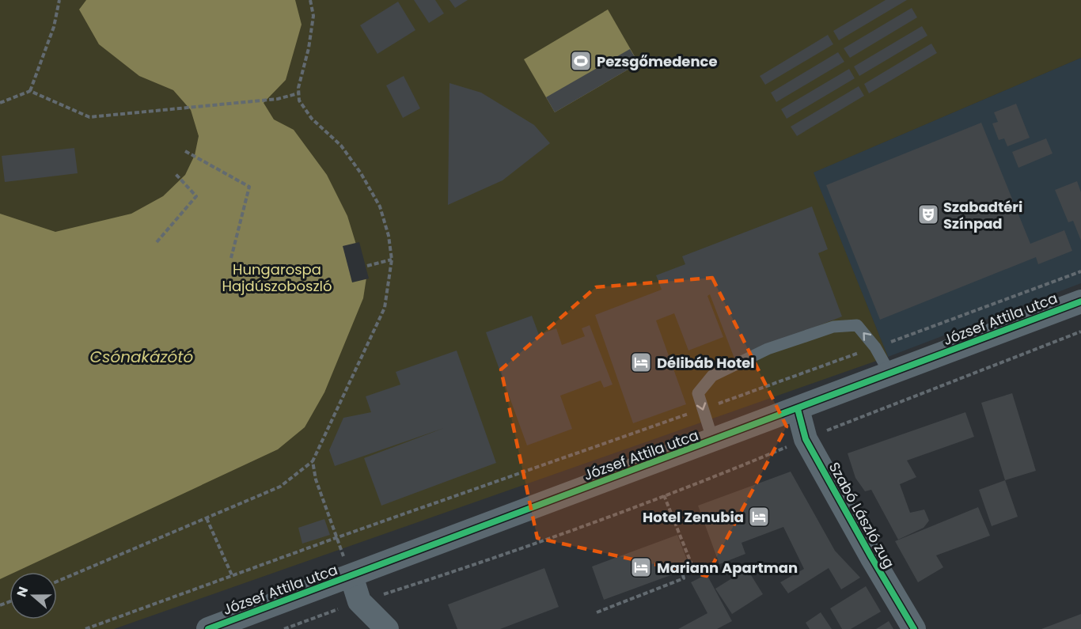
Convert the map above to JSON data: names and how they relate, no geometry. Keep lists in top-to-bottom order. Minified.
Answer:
{"streets":{"street":["József Attila utca","Szabó László zug"]},"crossings":[["József Attila utca","Szabó László zug"]],"water":["Csónakázótó"],"parks":["Hungarospa Hajdúszoboszló"],"places":{"sports":["Pezsgőmedence"],"theatre":["Szabadtéri Színpad"],"hotel":["Délibáb Hotel","Hotel Zenubia","Mariann Apartman"]},"north":"left"}
